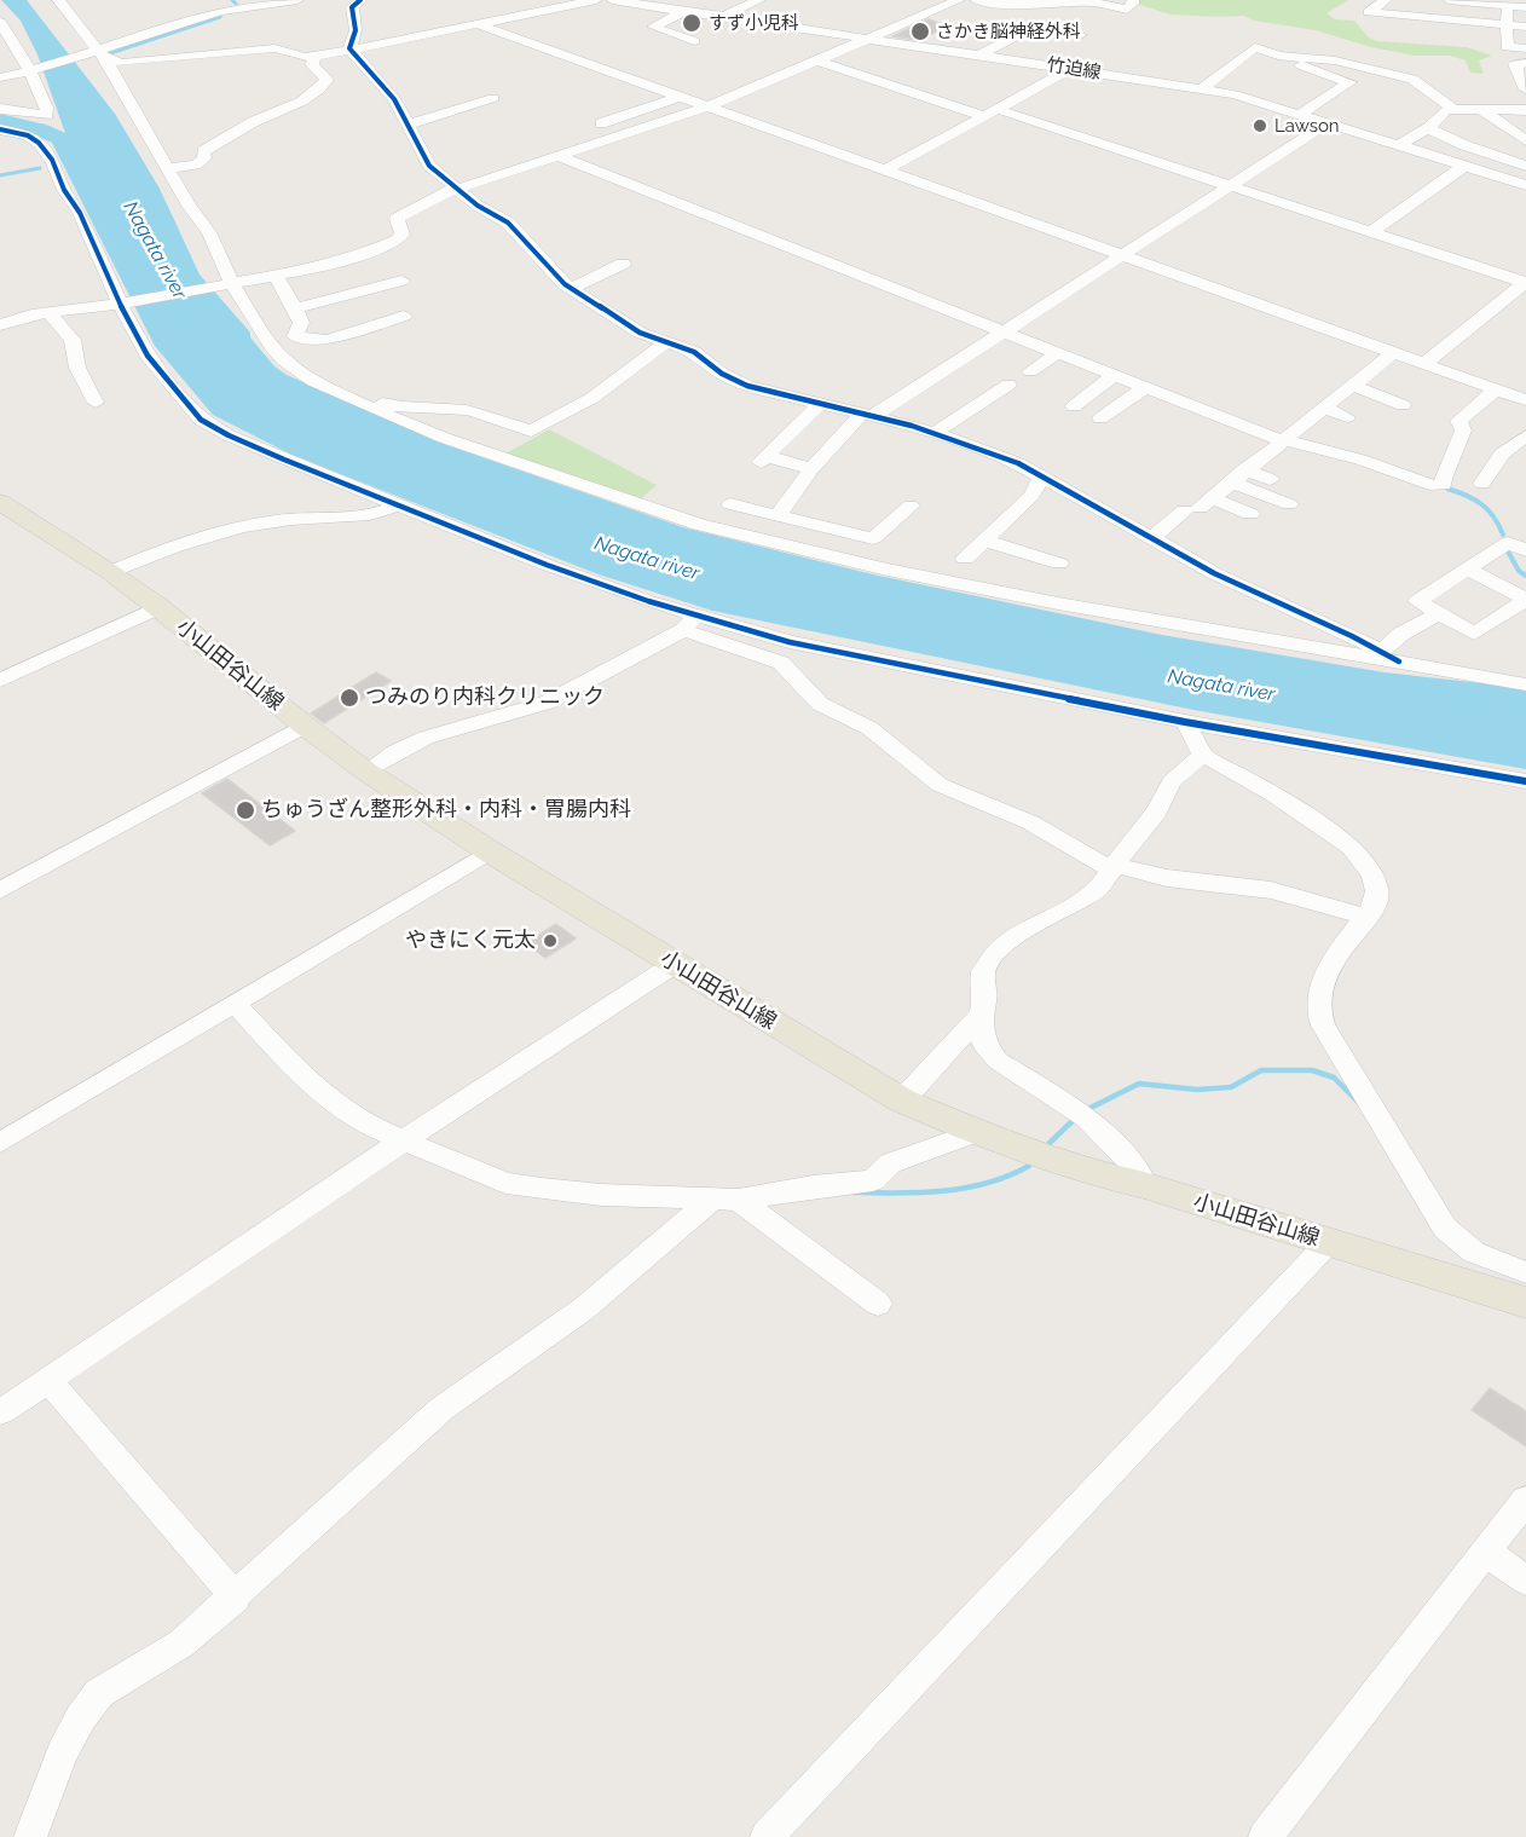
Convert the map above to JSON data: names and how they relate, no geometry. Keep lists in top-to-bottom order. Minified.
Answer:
{"streets":{"main road":["小山田谷山線"],"street":["竹迫線"]},"water":["Nagata river"],"places":["すず小児科","さかき脳神経外科","Lawson","つみのり内科クリニック","ちゅうざん整形外科・内科・胃腸内科","やきにく元太"]}
